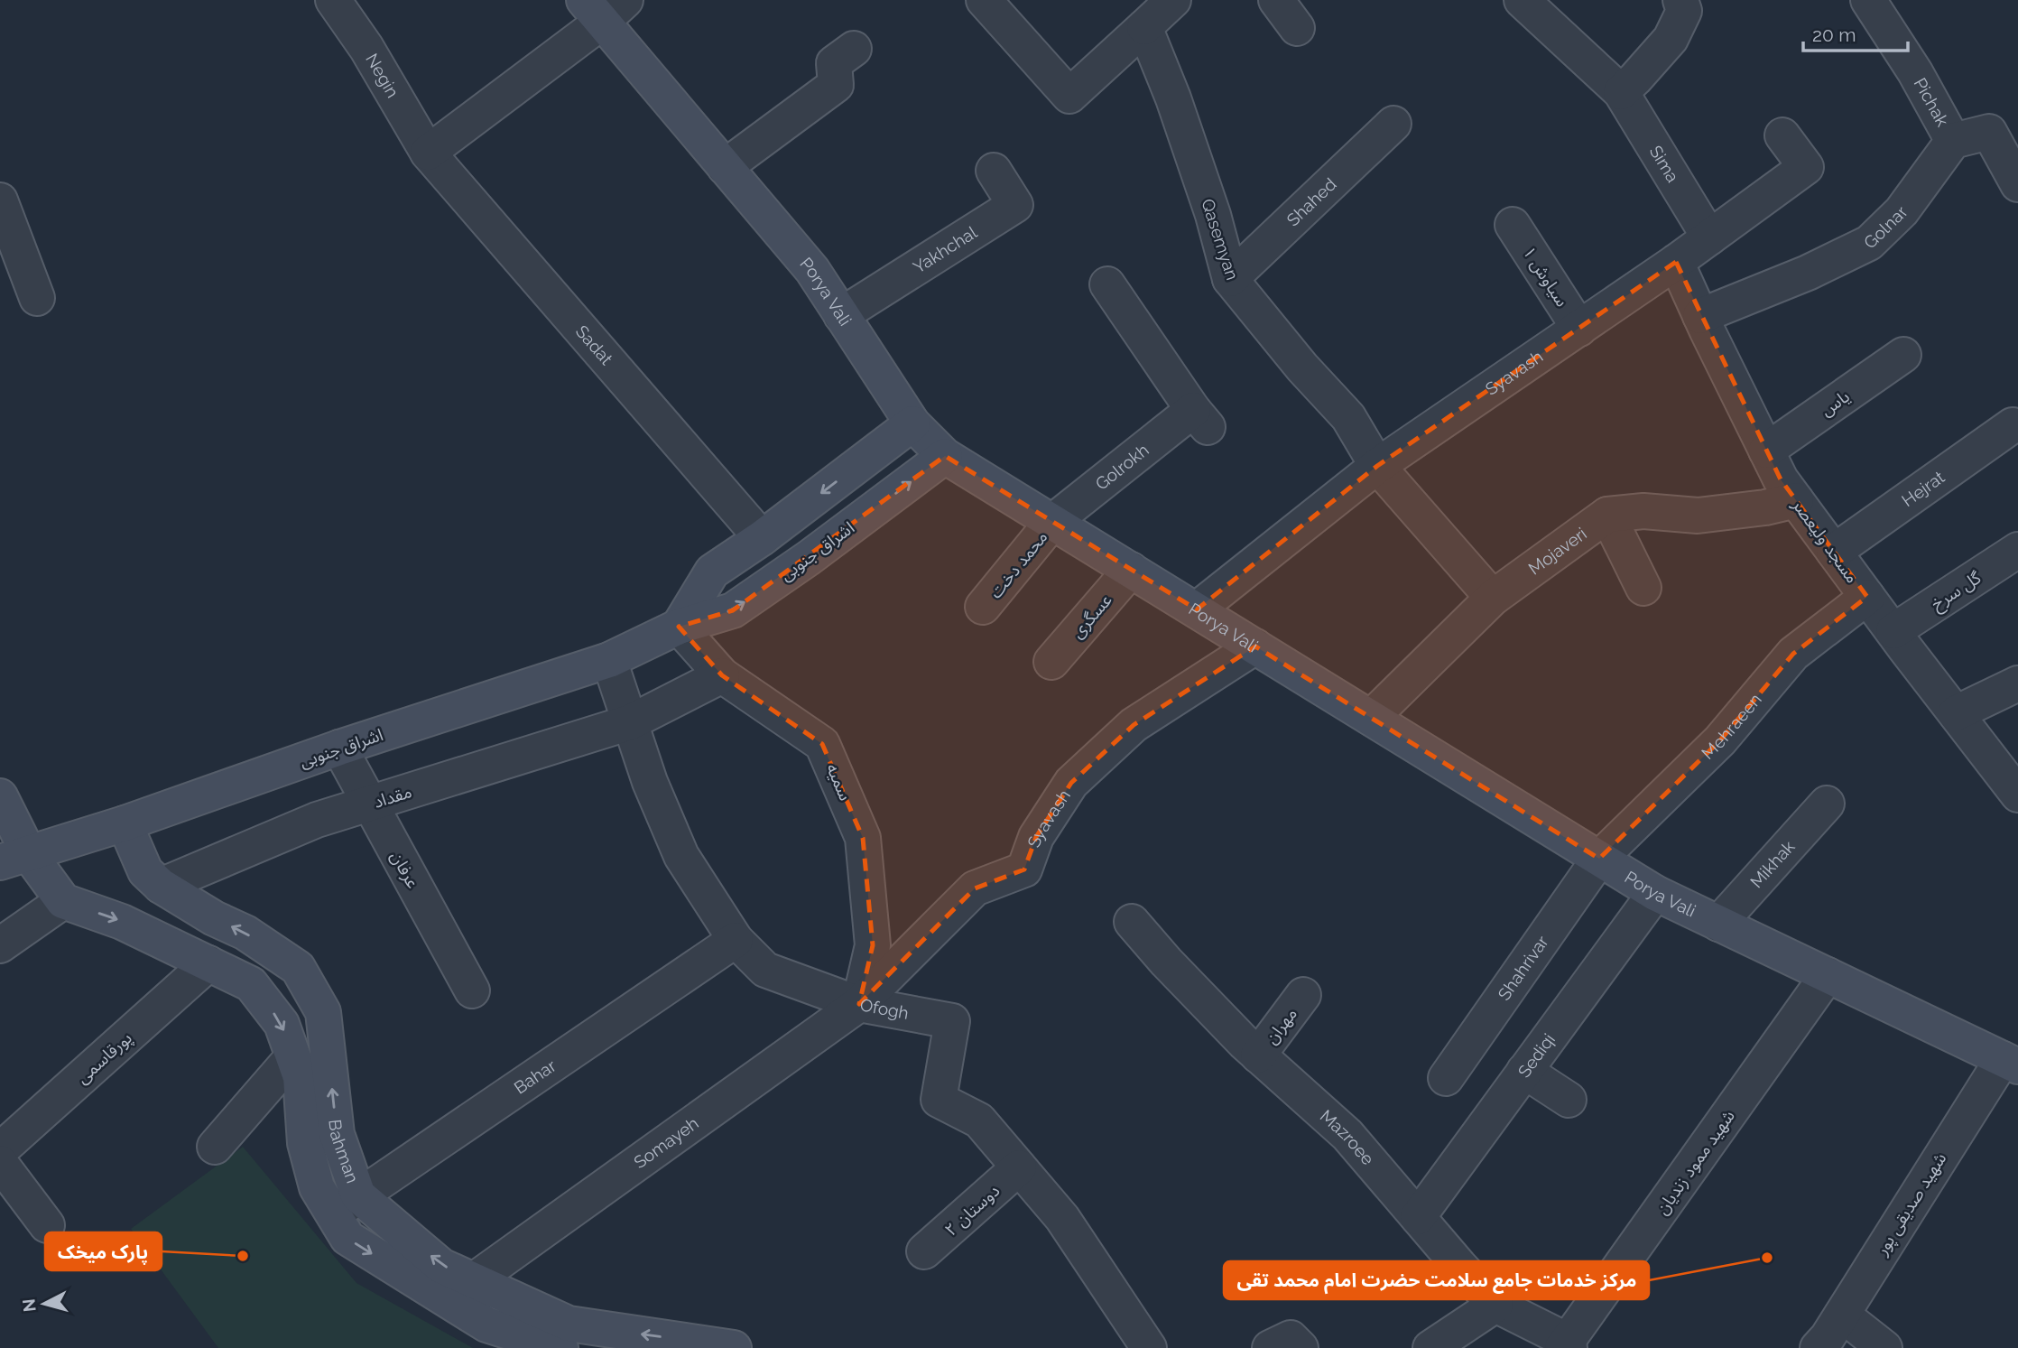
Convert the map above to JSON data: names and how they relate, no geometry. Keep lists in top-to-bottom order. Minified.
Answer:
{"streets":{"main road":["Porya Vali","اشراق جنوبی","Bahman"],"street":["Negin","Pichak","Sima","Shahed","Golnar","Qasemyan","Yakhchal","سیاوش ۱","Sadat","Syavash","یاس","Golrokh","Hejrat","مسجد ولیعصر","Mojaveri","محمد دخت","گل سرخ","عسگری","Mehraeen","سمیه","مقداد","Mikhak","عرفان","Shahrivar","Ofogh","مهران","Sediqi","پورقاسمی","Bahar","Mazroee","Somayeh","شهید ممود زندیان","شهید صدیقی پور","دوستان ۲"]},"crossings":[["Negin","Sadat"],["Pichak","Golnar"],["Sima","Syavash"],["Shahed","Qasemyan"],["Golnar","مسجد ولیعصر"],["Qasemyan","Syavash"],["Qasemyan","Mojaveri"],["Yakhchal","Porya Vali"],["سیاوش ۱","Syavash"],["Porya Vali","Syavash"],["Porya Vali","Golrokh"],["Porya Vali","اشراق جنوبی"],["Porya Vali","Mojaveri"],["Porya Vali","محمد دخت"],["Porya Vali","عسگری"],["Porya Vali","Mehraeen"],["Porya Vali","Mikhak"],["Porya Vali","Shahrivar"],["Porya Vali","Sediqi"],["Porya Vali","شهید ممود زندیان"],["Porya Vali","شهید صدیقی پور"],["Syavash","مسجد ولیعصر"],["Syavash","سمیه"],["Syavash","Ofogh"],["Syavash","Somayeh"],["یاس","مسجد ولیعصر"],["Golrokh","محمد دخت"],["Hejrat","مسجد ولیعصر"],["مسجد ولیعصر","گل سرخ"],["مسجد ولیعصر","Mehraeen"],["اشراق جنوبی","سمیه"],["اشراق جنوبی","عرفان"],["اشراق جنوبی","Ofogh"],["اشراق جنوبی","Bahman"],["Mehraeen","Shahrivar"],["سمیه","مقداد"],["سمیه","Ofogh"],["سمیه","Somayeh"],["مقداد","عرفان"],["مقداد","Ofogh"],["مقداد","Bahman"],["Ofogh","Bahar"],["Ofogh","Somayeh"],["Ofogh","دوستان ۲"],["مهران","Mazroee"],["Sediqi","Mazroee"],["پورقاسمی","Bahman"],["Bahar","Bahman"],["Mazroee","شهید ممود زندیان"],["Somayeh","Bahman"]],"places":["پارک میخک","مرکز خدمات جامع سلامت حضرت امام محمد تقی"],"scale_bar":"20 m","north":"left"}
